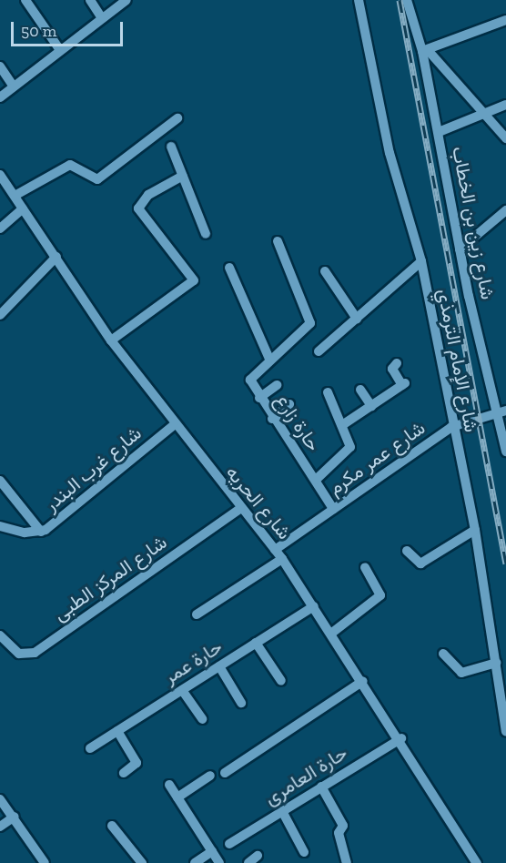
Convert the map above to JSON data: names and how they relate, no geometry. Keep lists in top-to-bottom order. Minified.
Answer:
{"streets":{"street":["شارع زين بن الخطاب","شارع الإمام الترمذي","حارة زارع","شارع عمر مكرم","شارع غرب البندر","شارع الحريه","شارع المركز الطبى","حارة عمر","حارة العامرى"]},"crossings":[["شارع زين بن الخطاب","شارع عمر مكرم"],["شارع الإمام الترمذي","شارع عمر مكرم"],["حارة زارع","شارع عمر مكرم"],["شارع عمر مكرم","شارع الحريه"],["شارع غرب البندر","شارع الحريه"],["شارع الحريه","شارع المركز الطبى"],["شارع الحريه","حارة عمر"],["شارع الحريه","حارة العامرى"]],"scale_bar":"50 m"}
